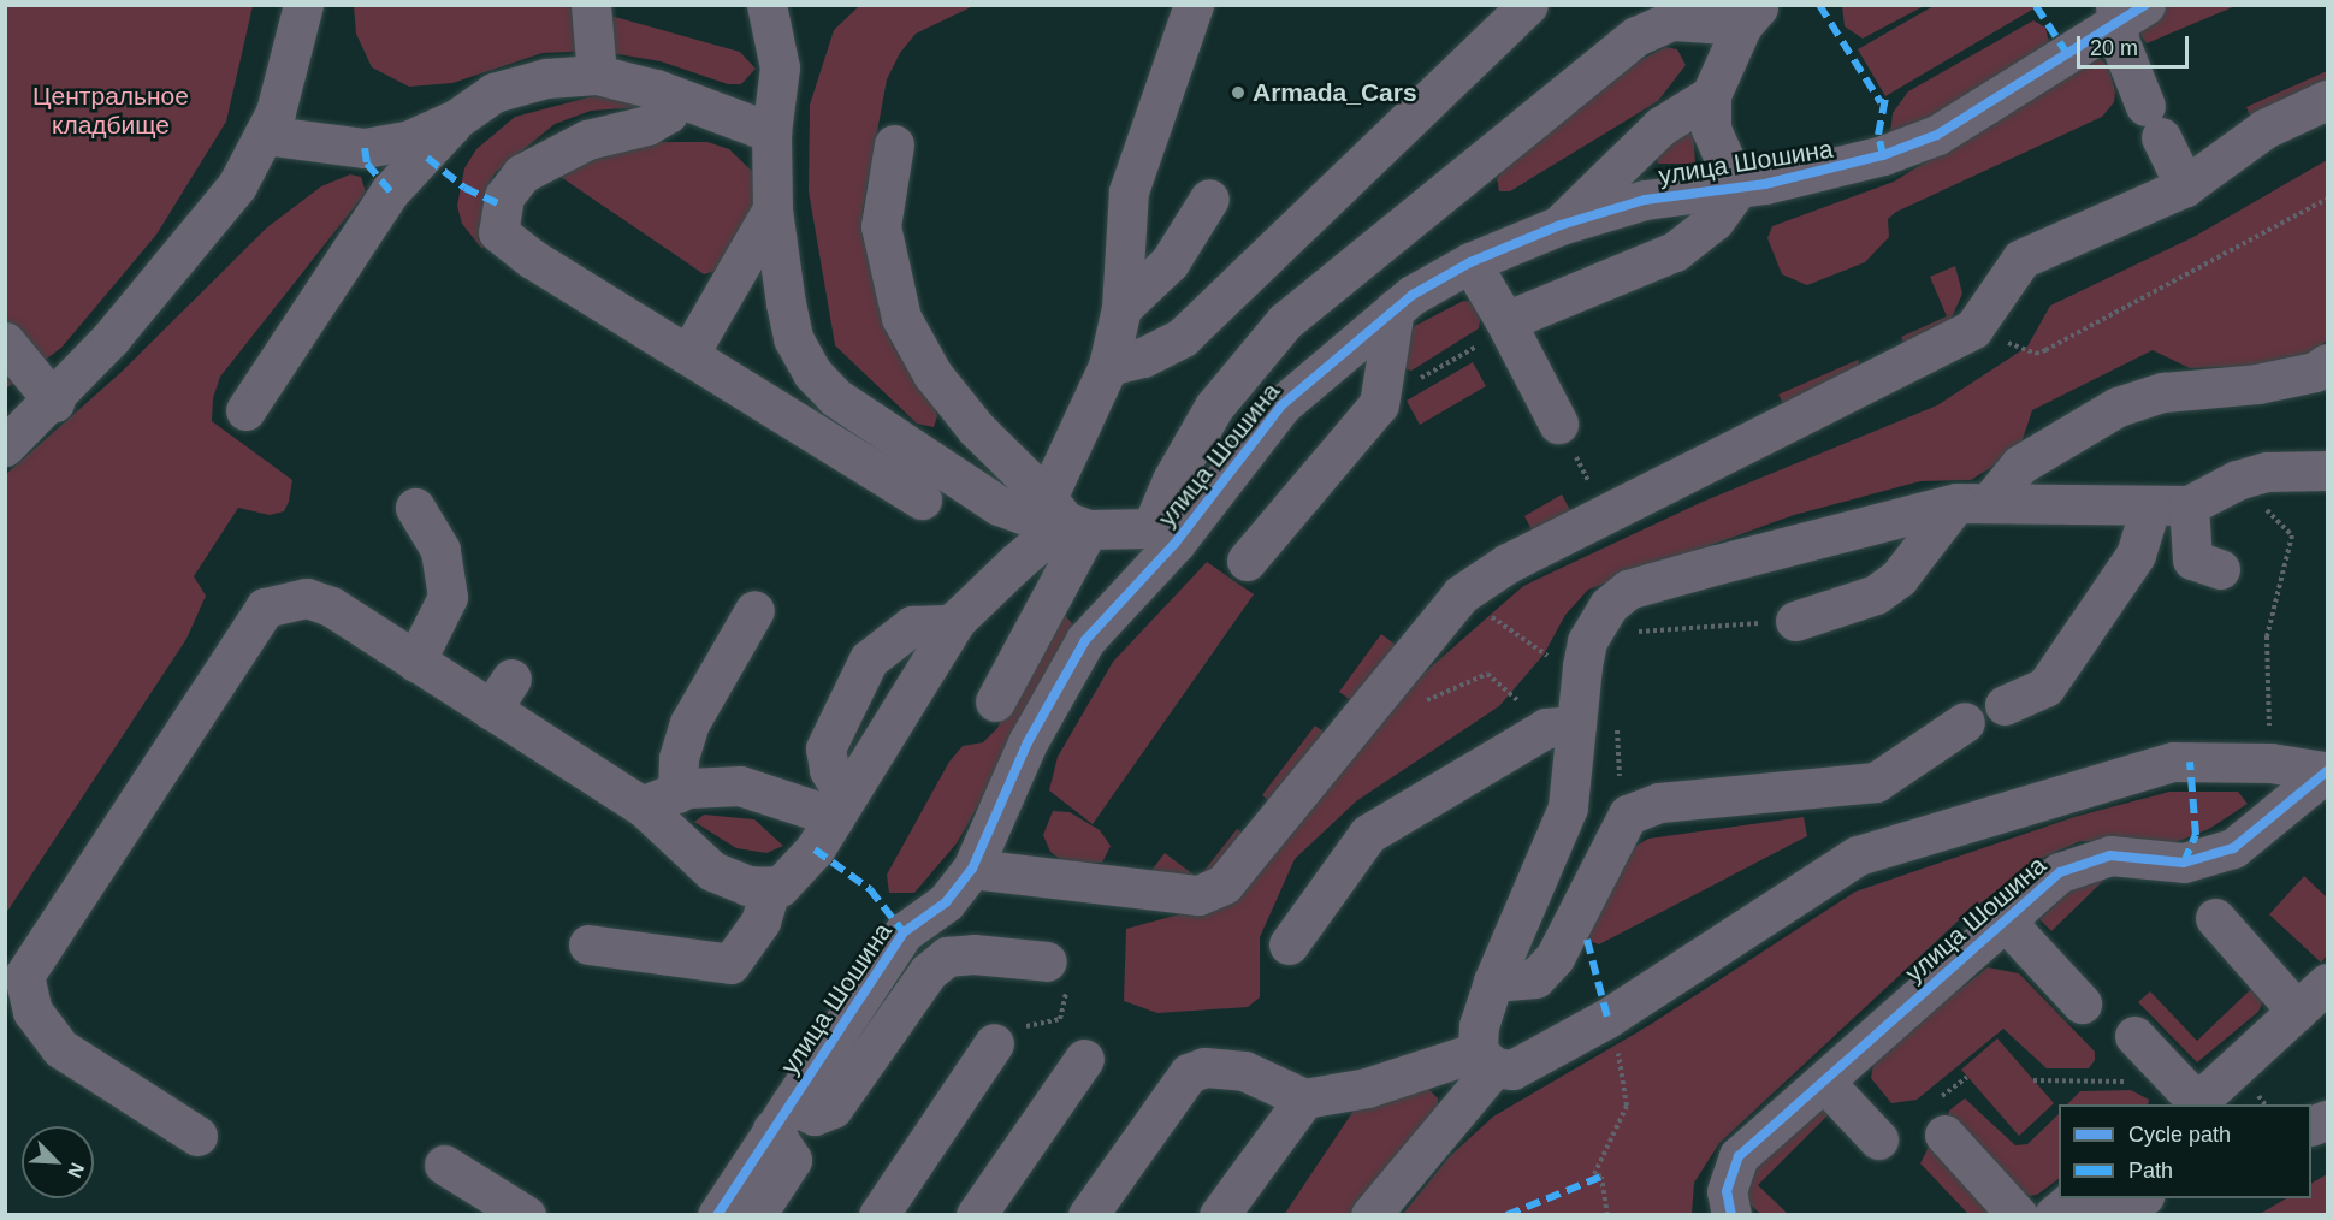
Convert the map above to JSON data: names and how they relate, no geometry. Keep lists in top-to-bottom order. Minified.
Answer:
{"streets":{"street":["улица Шошина"]},"parks":["Центральное кладбище"],"places":["Armada_Cars"],"legend":["Cycle path","Path"],"scale_bar":"20 m","north":"bottom right"}
